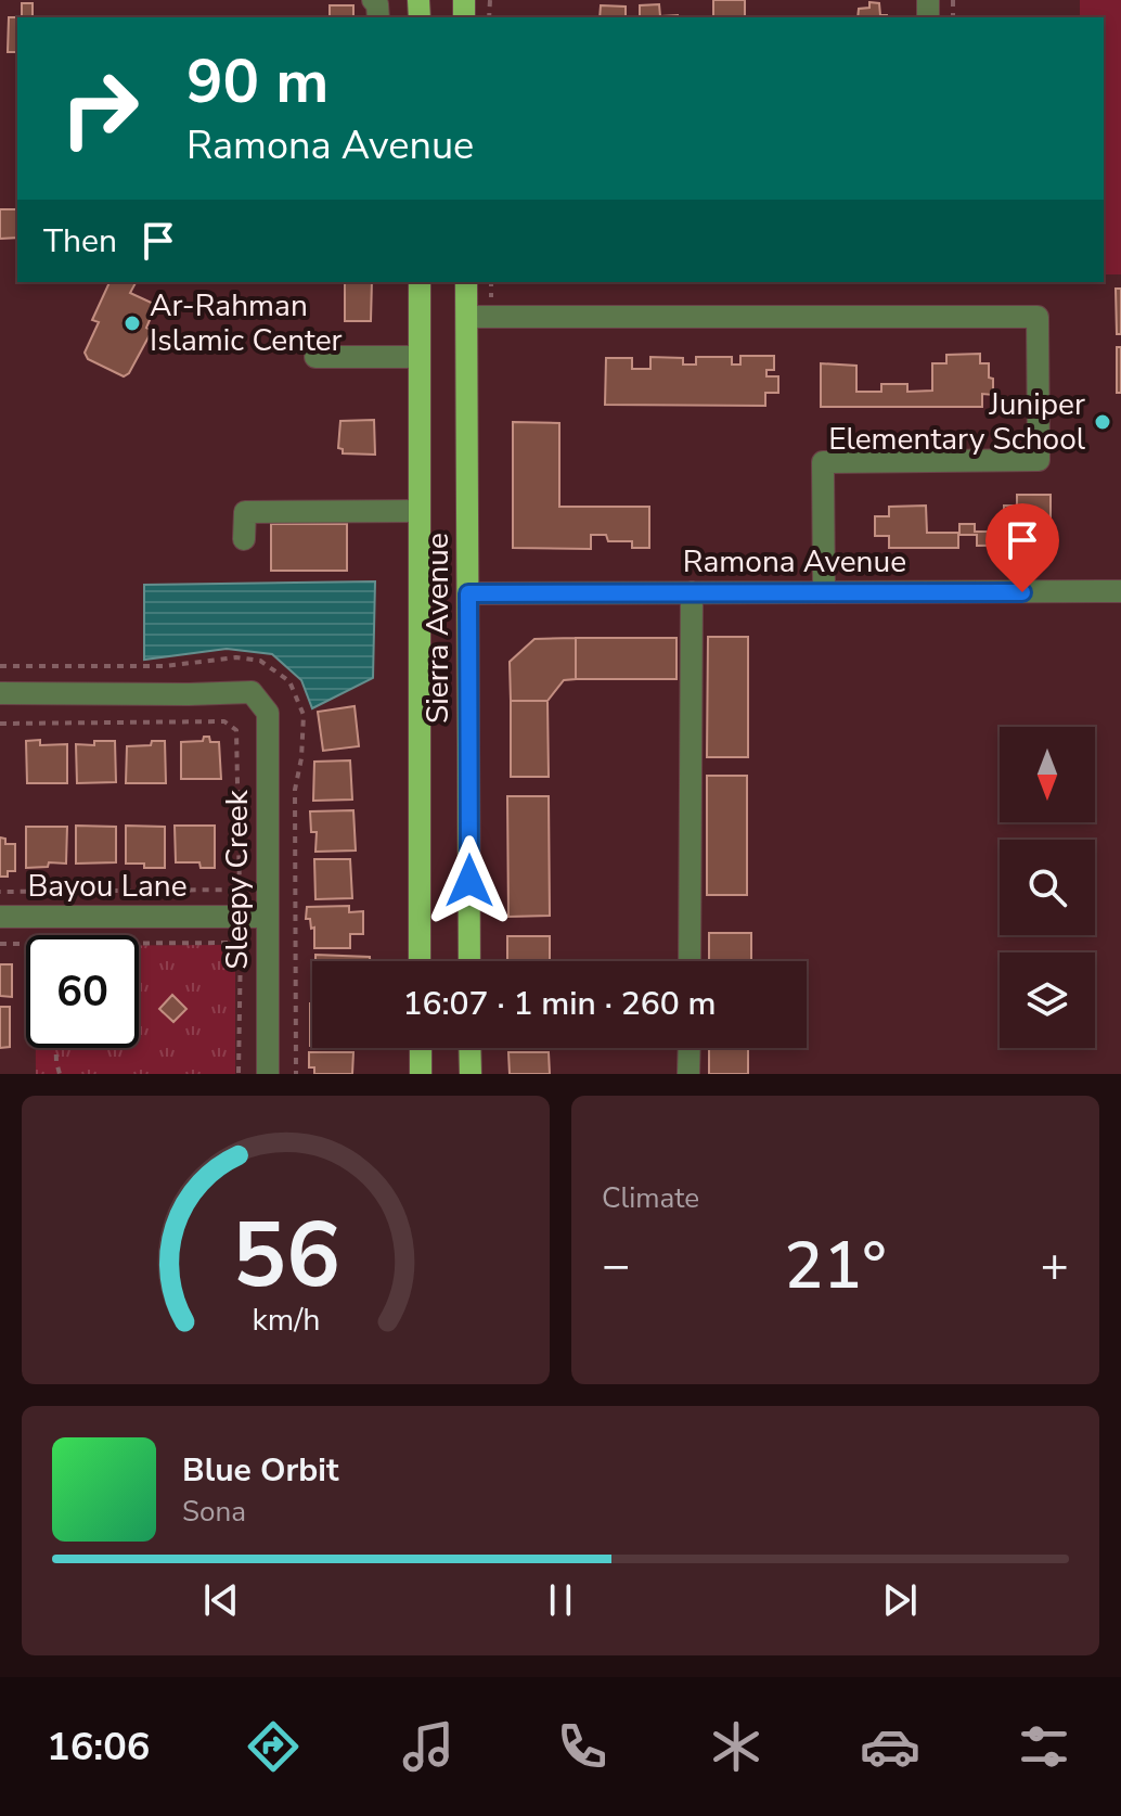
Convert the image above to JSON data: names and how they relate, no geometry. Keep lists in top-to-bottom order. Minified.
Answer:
{"streets":{"main road":["Sierra Avenue"],"street":["Ramona Avenue","Sleepy Creek","Bayou Lane"]},"crossings":[["Ramona Avenue","Sierra Avenue"],["Sleepy Creek","Bayou Lane"]],"places":["Ar-Rahman Islamic Center","Juniper Elementary School"],"north":"bottom","page":{"turn":["90 m","Ramona Avenue"],"then":"Then","limit":"60","trip":"16:07 · 1 min · 260 m","tile":"Climate","heat":["−","21°","+"],"song":["Blue Orbit","Sona"],"tabs":"16:06","gauge":["56","km/h"]}}
